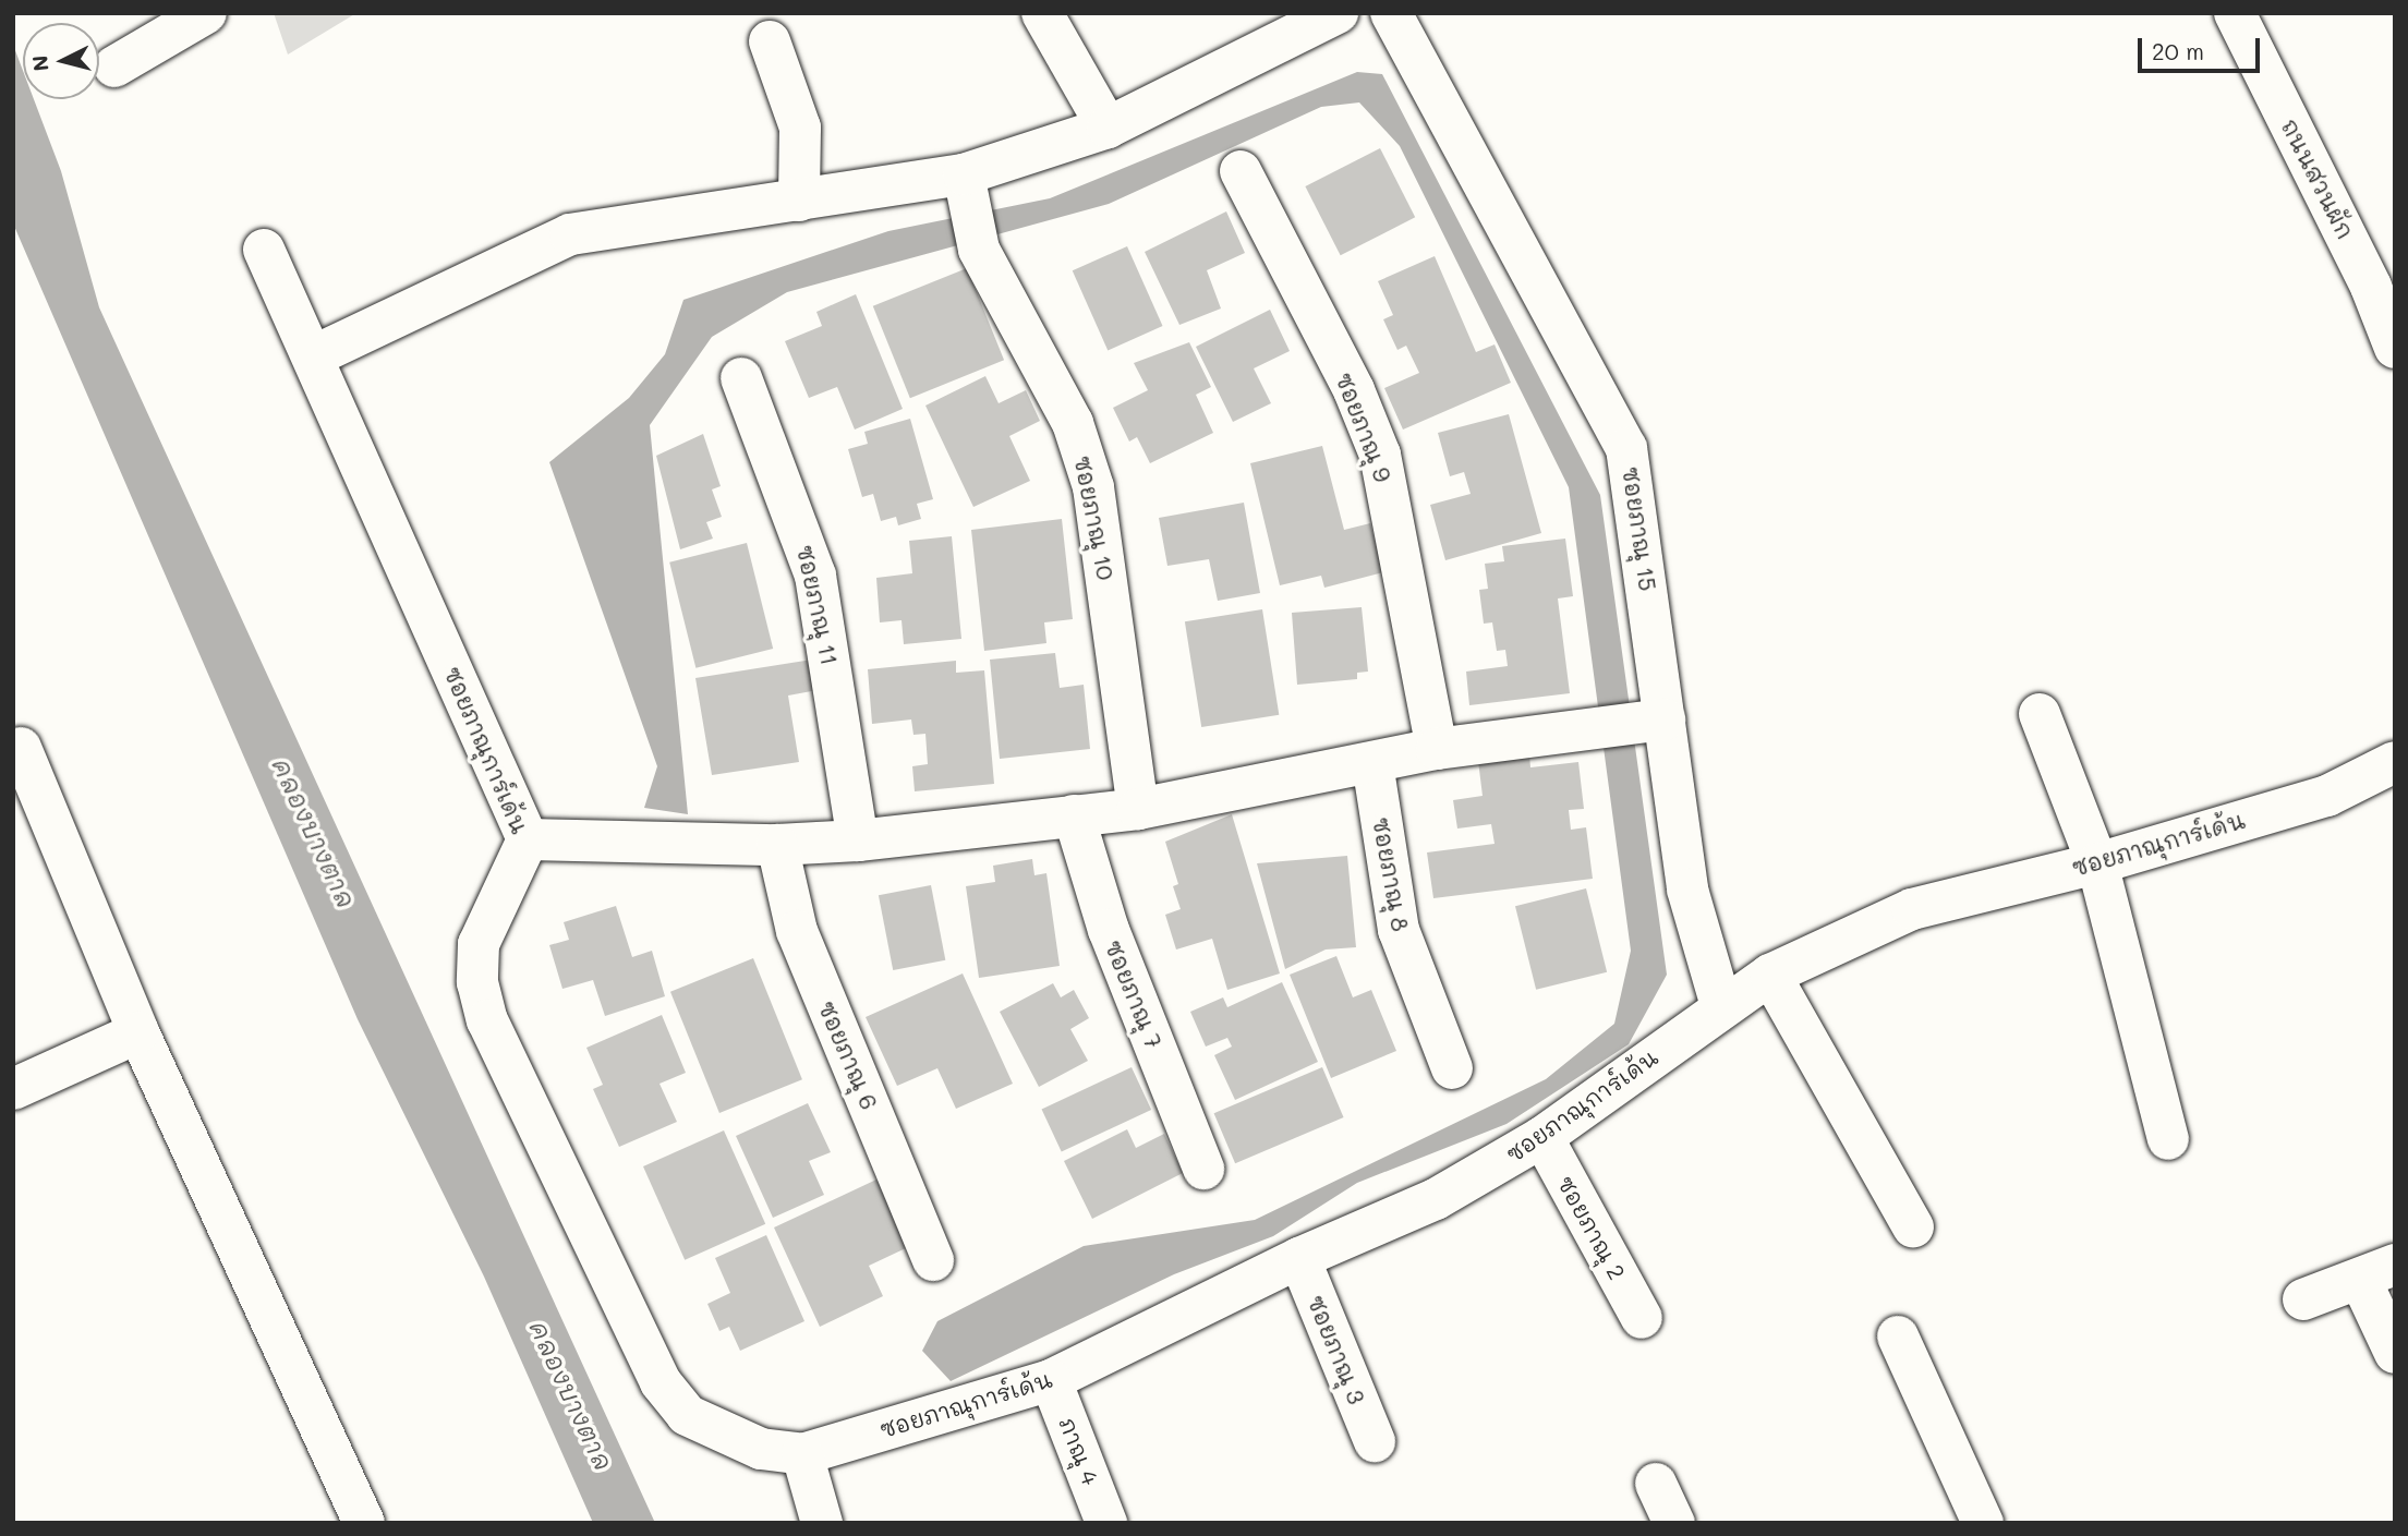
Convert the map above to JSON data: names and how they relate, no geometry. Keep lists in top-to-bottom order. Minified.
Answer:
{"streets":{"street":["ถนนสวนผัก","ซอยภาณุ 9","ซอยภาณุ 10","ซอยภาณุ 15","ซอยภาณุ 11","ซอยภาณุการ์เด้น","ซอยภาณุ 8","ซอยภาณุ 7","ซอยภาณุ 6","ซอยภาณุ 2","ซอยภาณุ 3","ภาณุ 4"]},"crossings":[["ซอยภาณุ 15","ซอยภาณุการ์เด้น"],["ซอยภาณุการ์เด้น","ซอยภาณุ 2"],["ซอยภาณุการ์เด้น","ซอยภาณุ 3"],["ซอยภาณุการ์เด้น","ภาณุ 4"]],"water":["คลองบางตาล"],"scale_bar":"20 m","north":"left"}
